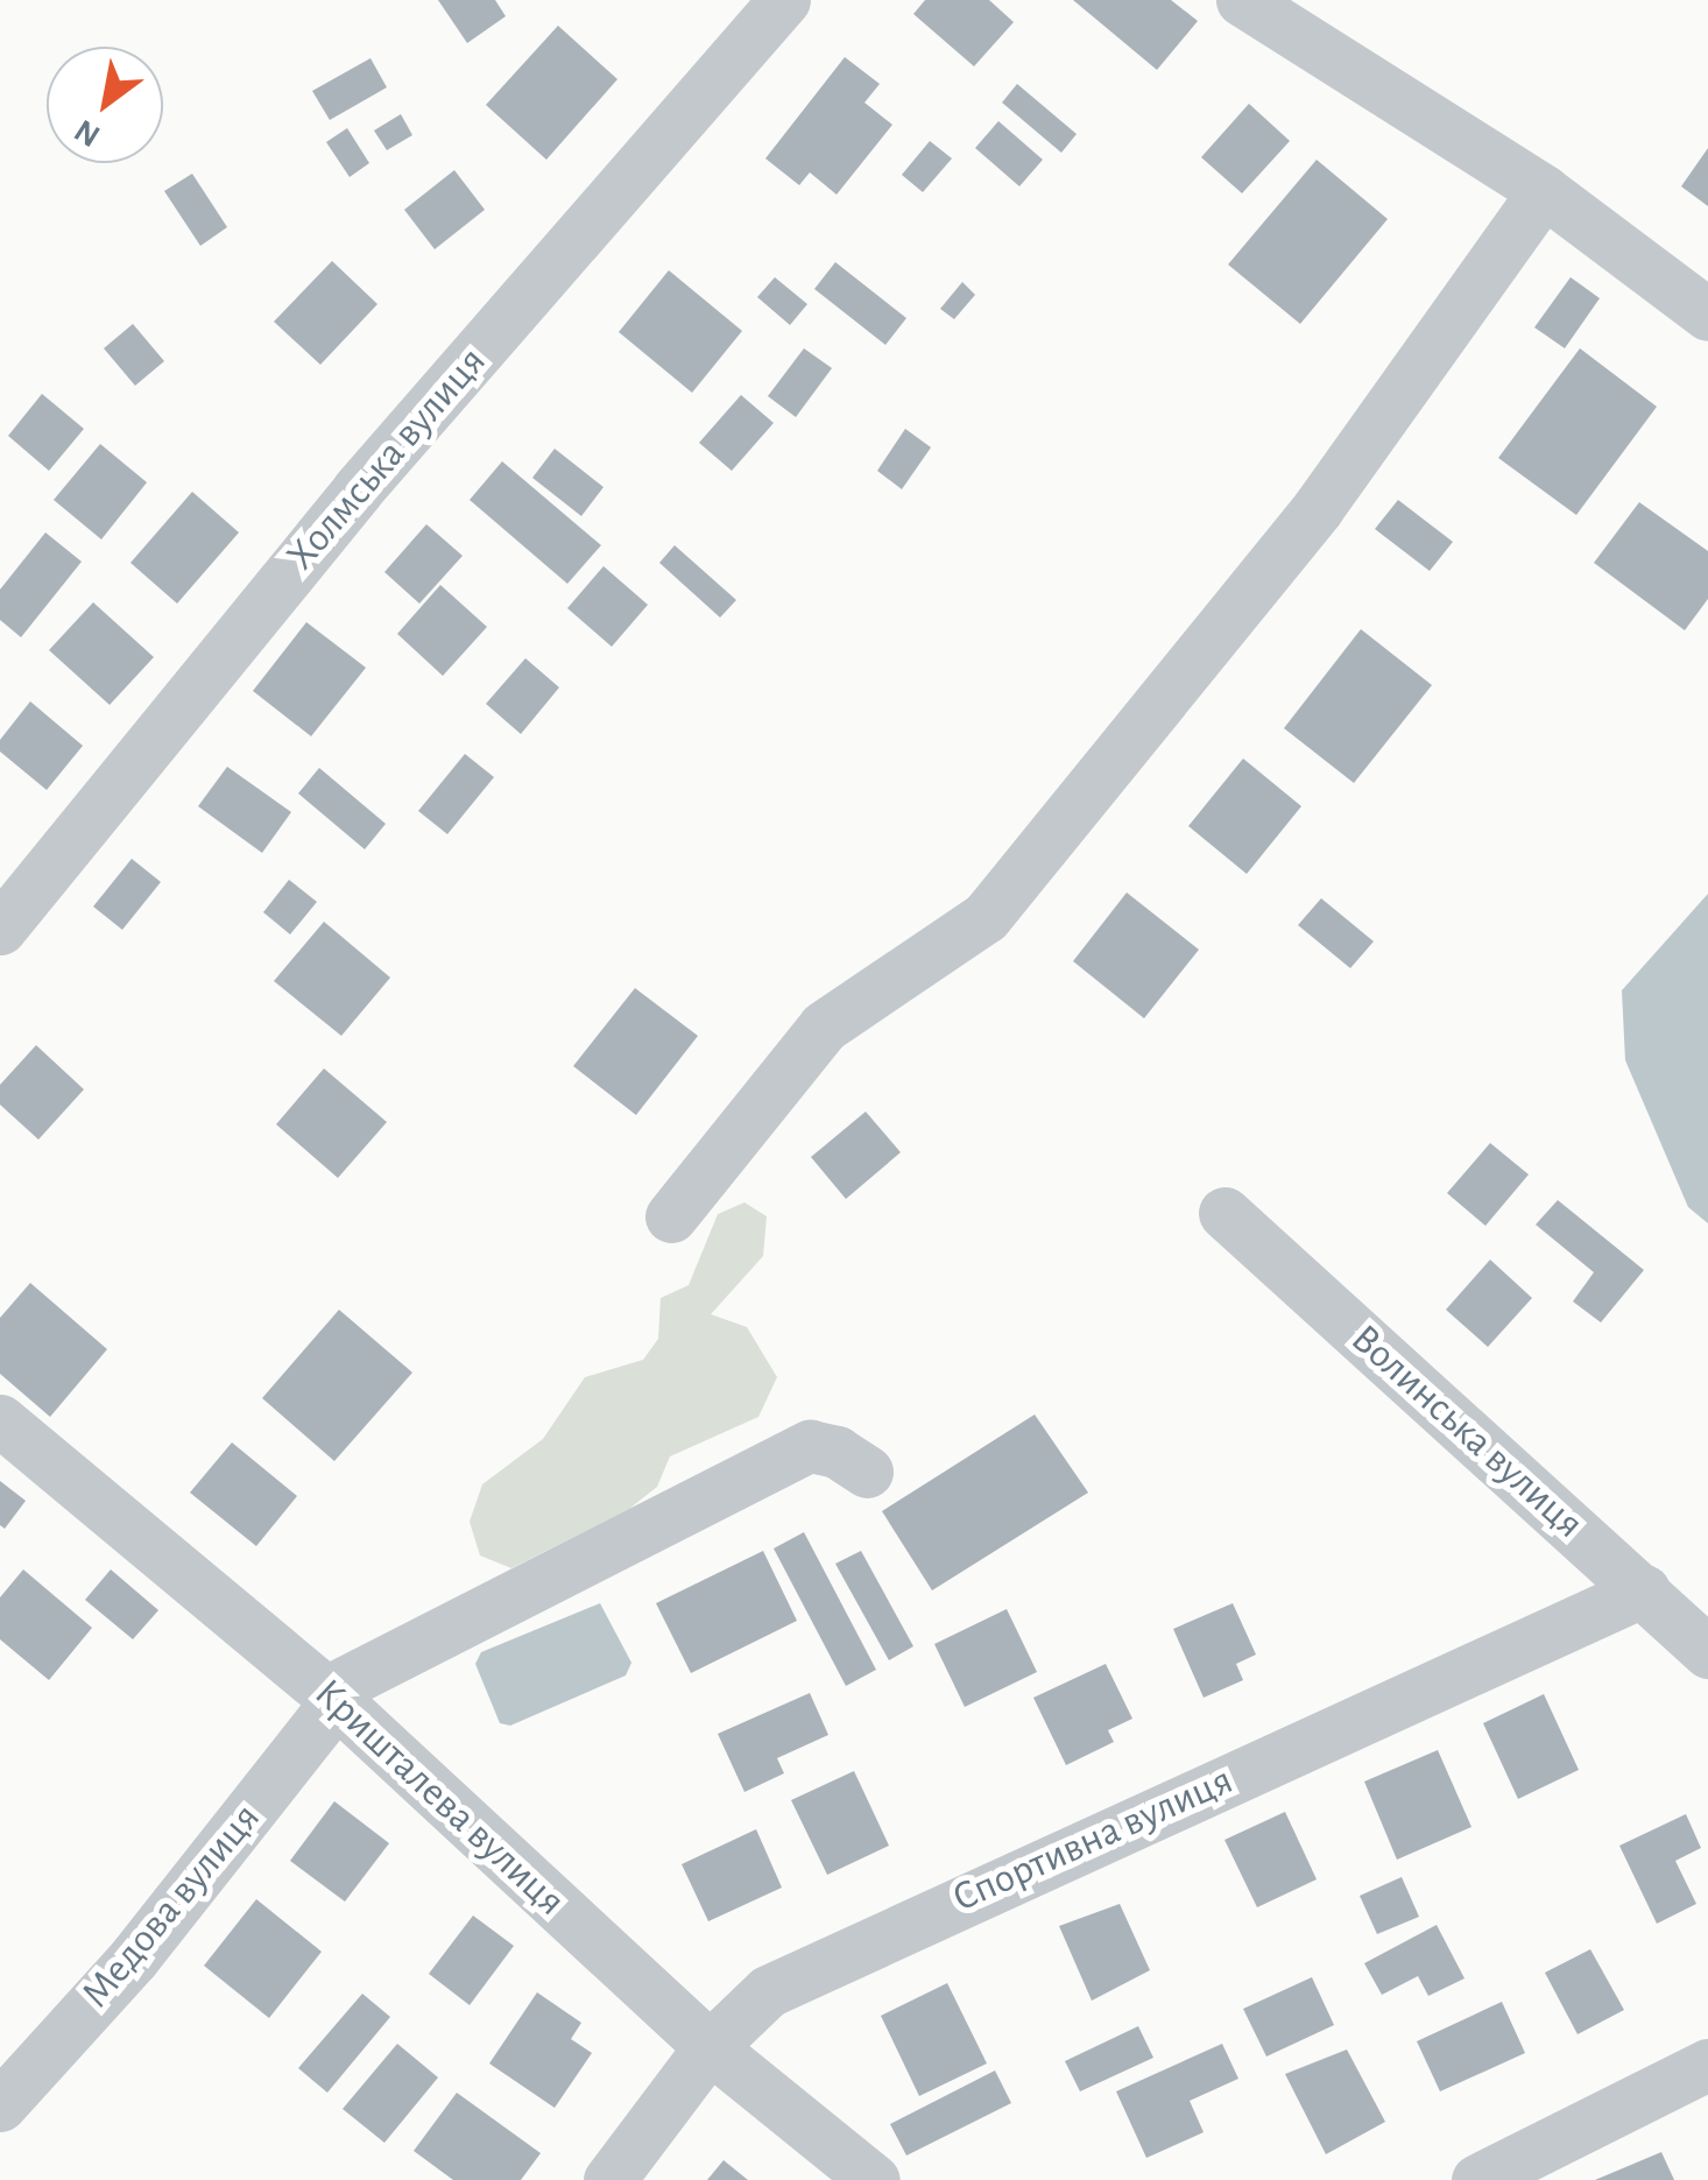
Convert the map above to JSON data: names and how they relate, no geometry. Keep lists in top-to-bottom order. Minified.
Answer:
{"streets":{"street":["Холмська вулиця","Волинська вулиця","Кришталева вулиця","Спортивна вулиця","Медова вулиця"]},"crossings":[["Волинська вулиця","Спортивна вулиця"],["Кришталева вулиця","Спортивна вулиця"],["Кришталева вулиця","Медова вулиця"]],"north":"bottom left"}
